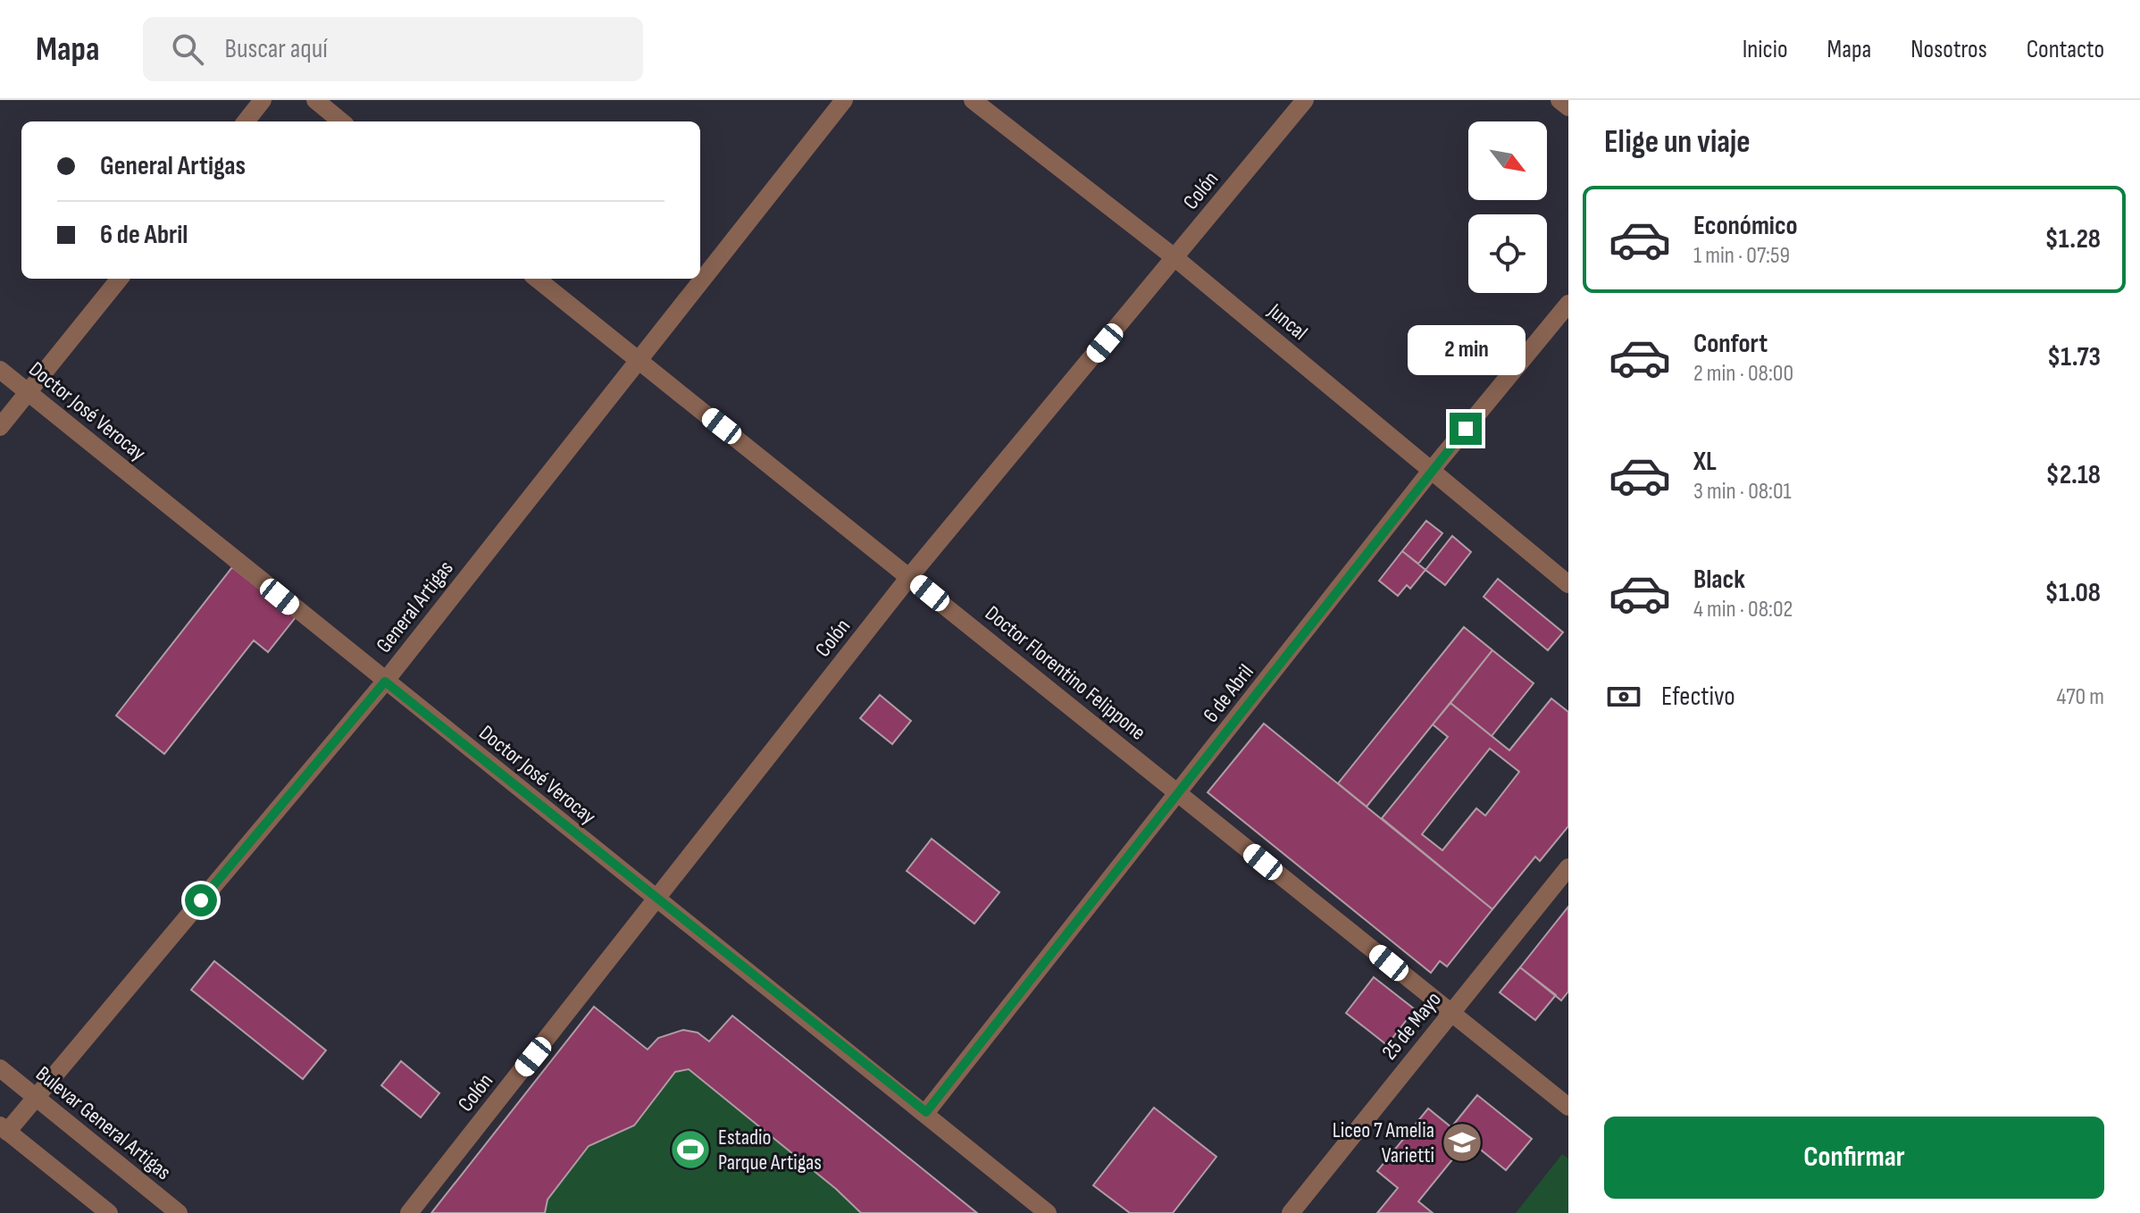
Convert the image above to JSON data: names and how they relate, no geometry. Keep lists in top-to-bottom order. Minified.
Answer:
{"streets":{"street":["Colón","Juncal","Doctor José Verocay","General Artigas","Doctor Florentino Felippone","6 de Abril","25 de Mayo","Bulevar General Artigas"]},"crossings":[["Colón","Juncal"],["Colón","Doctor José Verocay"],["Colón","Doctor Florentino Felippone"],["Juncal","6 de Abril"],["Doctor José Verocay","General Artigas"],["Doctor José Verocay","6 de Abril"],["General Artigas","Doctor Florentino Felippone"],["General Artigas","Bulevar General Artigas"],["Doctor Florentino Felippone","6 de Abril"],["Doctor Florentino Felippone","25 de Mayo"]],"places":{"school or university":["Liceo 7 Amelia Varietti"],"sports":["Estadio Parque Artigas"]},"north":"bottom right","page":{"header":"Mapa","search":"Buscar aquí","nav":["Inicio","Mapa","Nosotros","Contacto"],"heading":"Elige un viaje","banner":["General Artigas","6 de Abril"],"list":[{"name":"Económico","note":"1 min · 07:59","value":"$1.28"},{"name":"Confort","note":"2 min · 08:00","value":"$1.73"},{"name":"XL","note":"3 min · 08:01","value":"$2.18"},{"name":"Black","note":"4 min · 08:02","value":"$1.08"}],"bubble":"2 min","pay":["Efectivo","470 m"],"buttons":"Confirmar"}}
